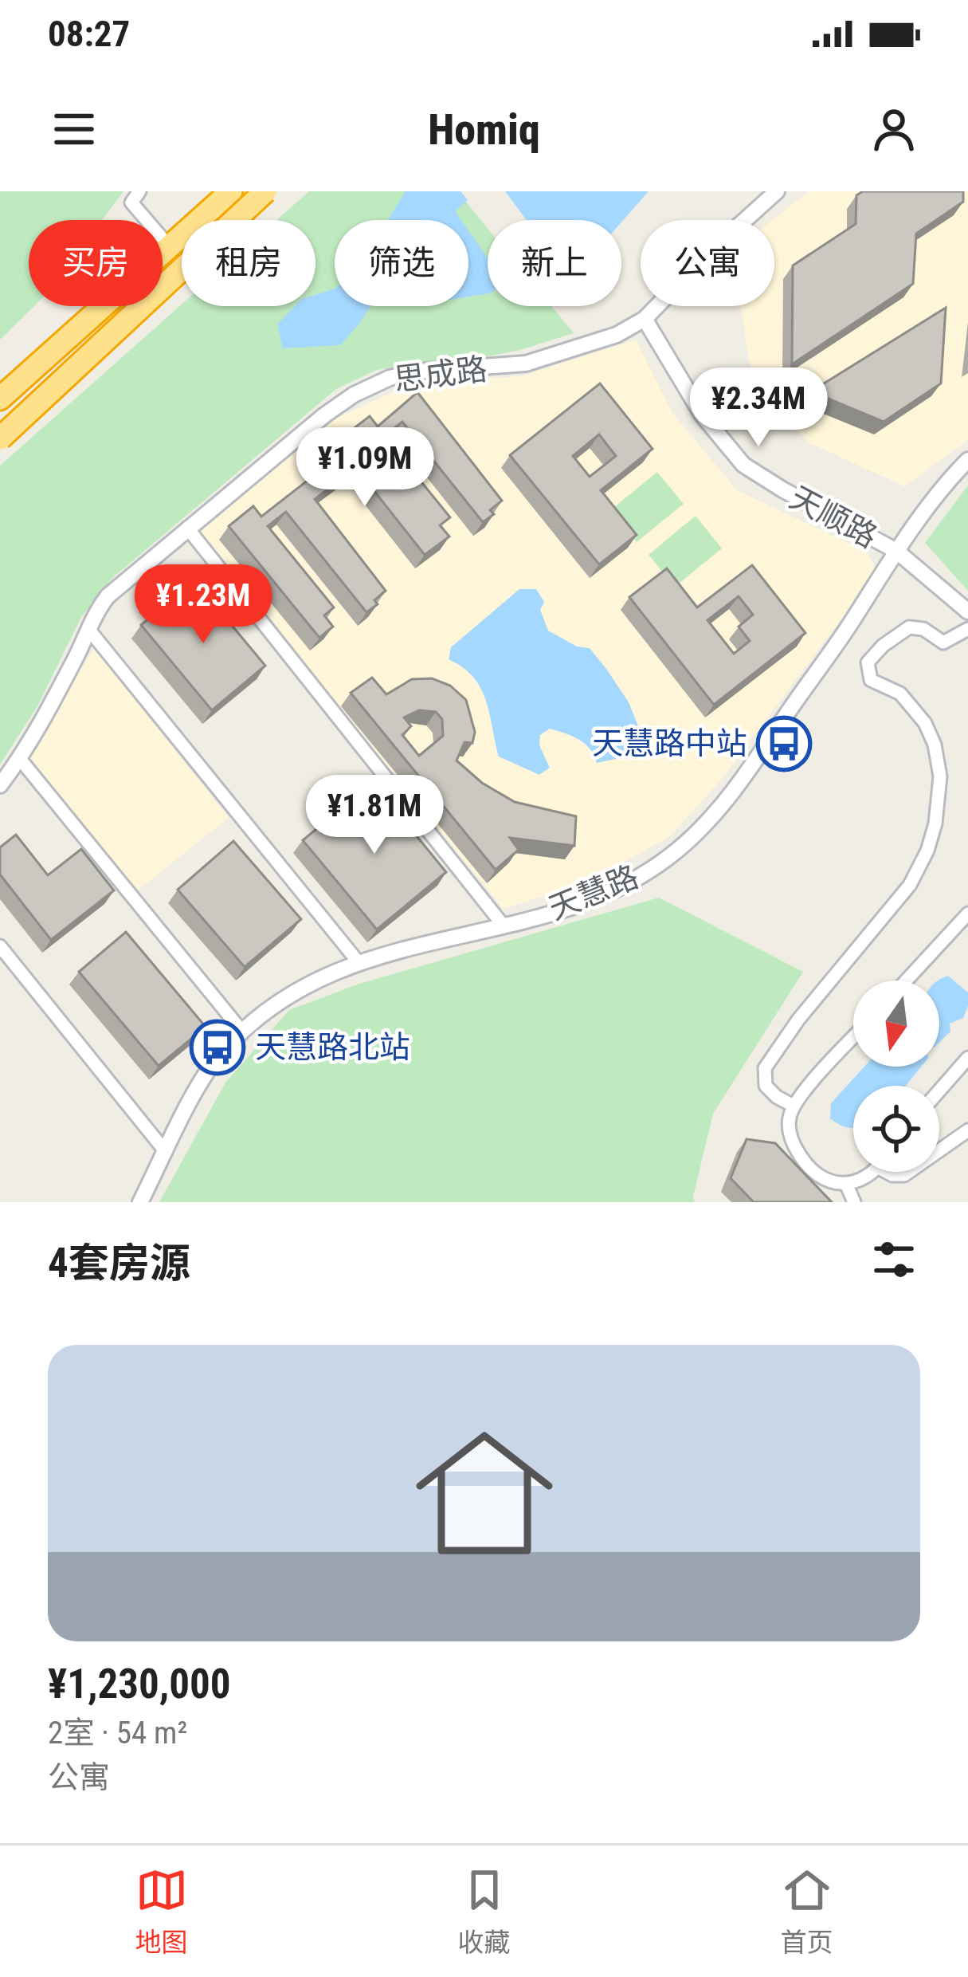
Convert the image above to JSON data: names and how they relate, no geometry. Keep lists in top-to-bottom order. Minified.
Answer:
{"streets":{"street":["思成路","天顺路","天慧路"]},"crossings":[["思成路","天顺路"],["天顺路","天慧路"]],"places":{"bus stop":["天慧路中站","天慧路北站"]},"north":"bottom","page":{"status":"08:27","header":"Homiq","chip":["买房","租房","筛选","新上","公寓"],"price":["¥2.34M","¥1.09M","¥1.23M","¥1.81M"],"heading":"4套房源","list":[{"name":"¥1,230,000","note":"2室 · 54 m² · 公寓"}],"tabs":["地图","收藏","首页"]}}
